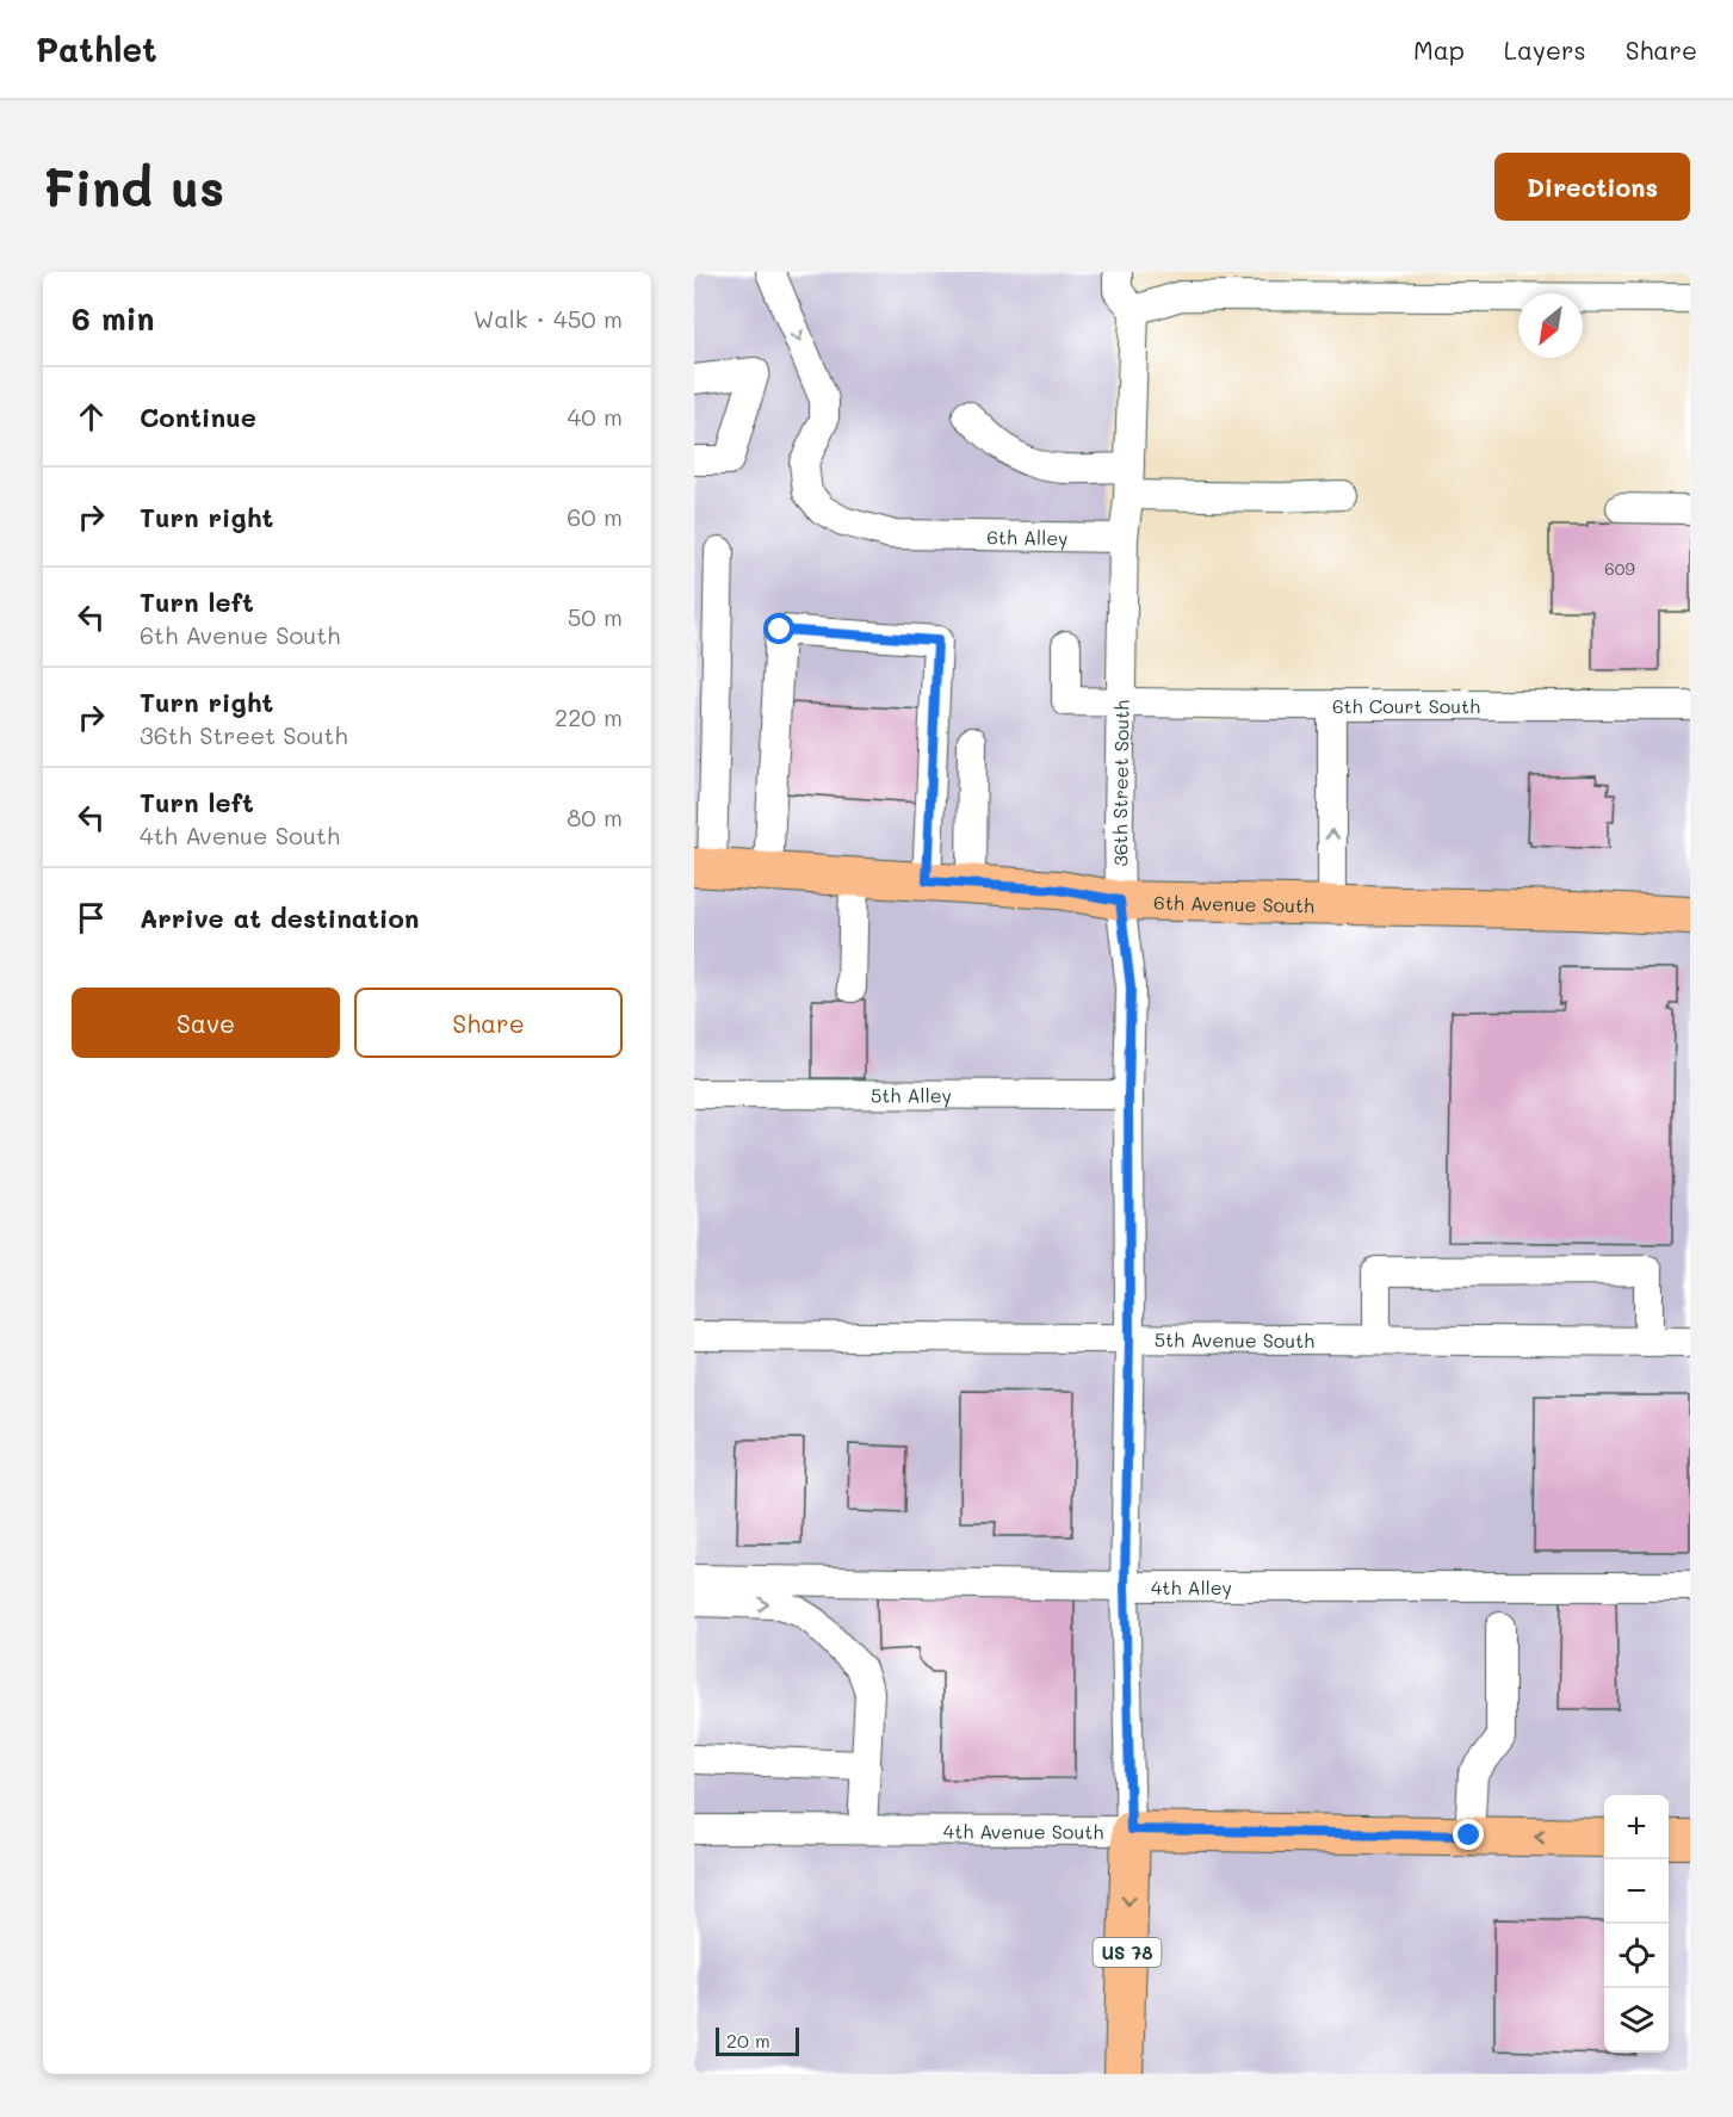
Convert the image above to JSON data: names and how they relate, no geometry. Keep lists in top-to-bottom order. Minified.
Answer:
{"streets":{"main road":["36th Street South","6th Avenue South","4th Avenue South","US 78"],"street":["6th Alley","6th Court South","5th Alley","5th Avenue South","4th Alley"]},"crossings":[["6th Alley","36th Street South"],["6th Court South","36th Street South"],["36th Street South","6th Avenue South"],["36th Street South","5th Alley"],["36th Street South","5th Avenue South"],["36th Street South","4th Alley"],["36th Street South","4th Avenue South"]],"house_numbers":["609"],"scale_bar":"20 m","north":"bottom left","page":{"header":"Pathlet","nav":["Map","Layers","Share"],"buttons":["Directions",["Save","Share"]],"title":"Find us","heading":["6 min","Walk · 450 m"],"list":[["Continue","40 m"],["Turn right","60 m"],["Turn left","6th Avenue South","50 m"],["Turn right","36th Street South","220 m"],["Turn left","4th Avenue South","80 m"],"Arrive at destination"],"map_buttons":["+","−"],"scale":"20 m"}}
